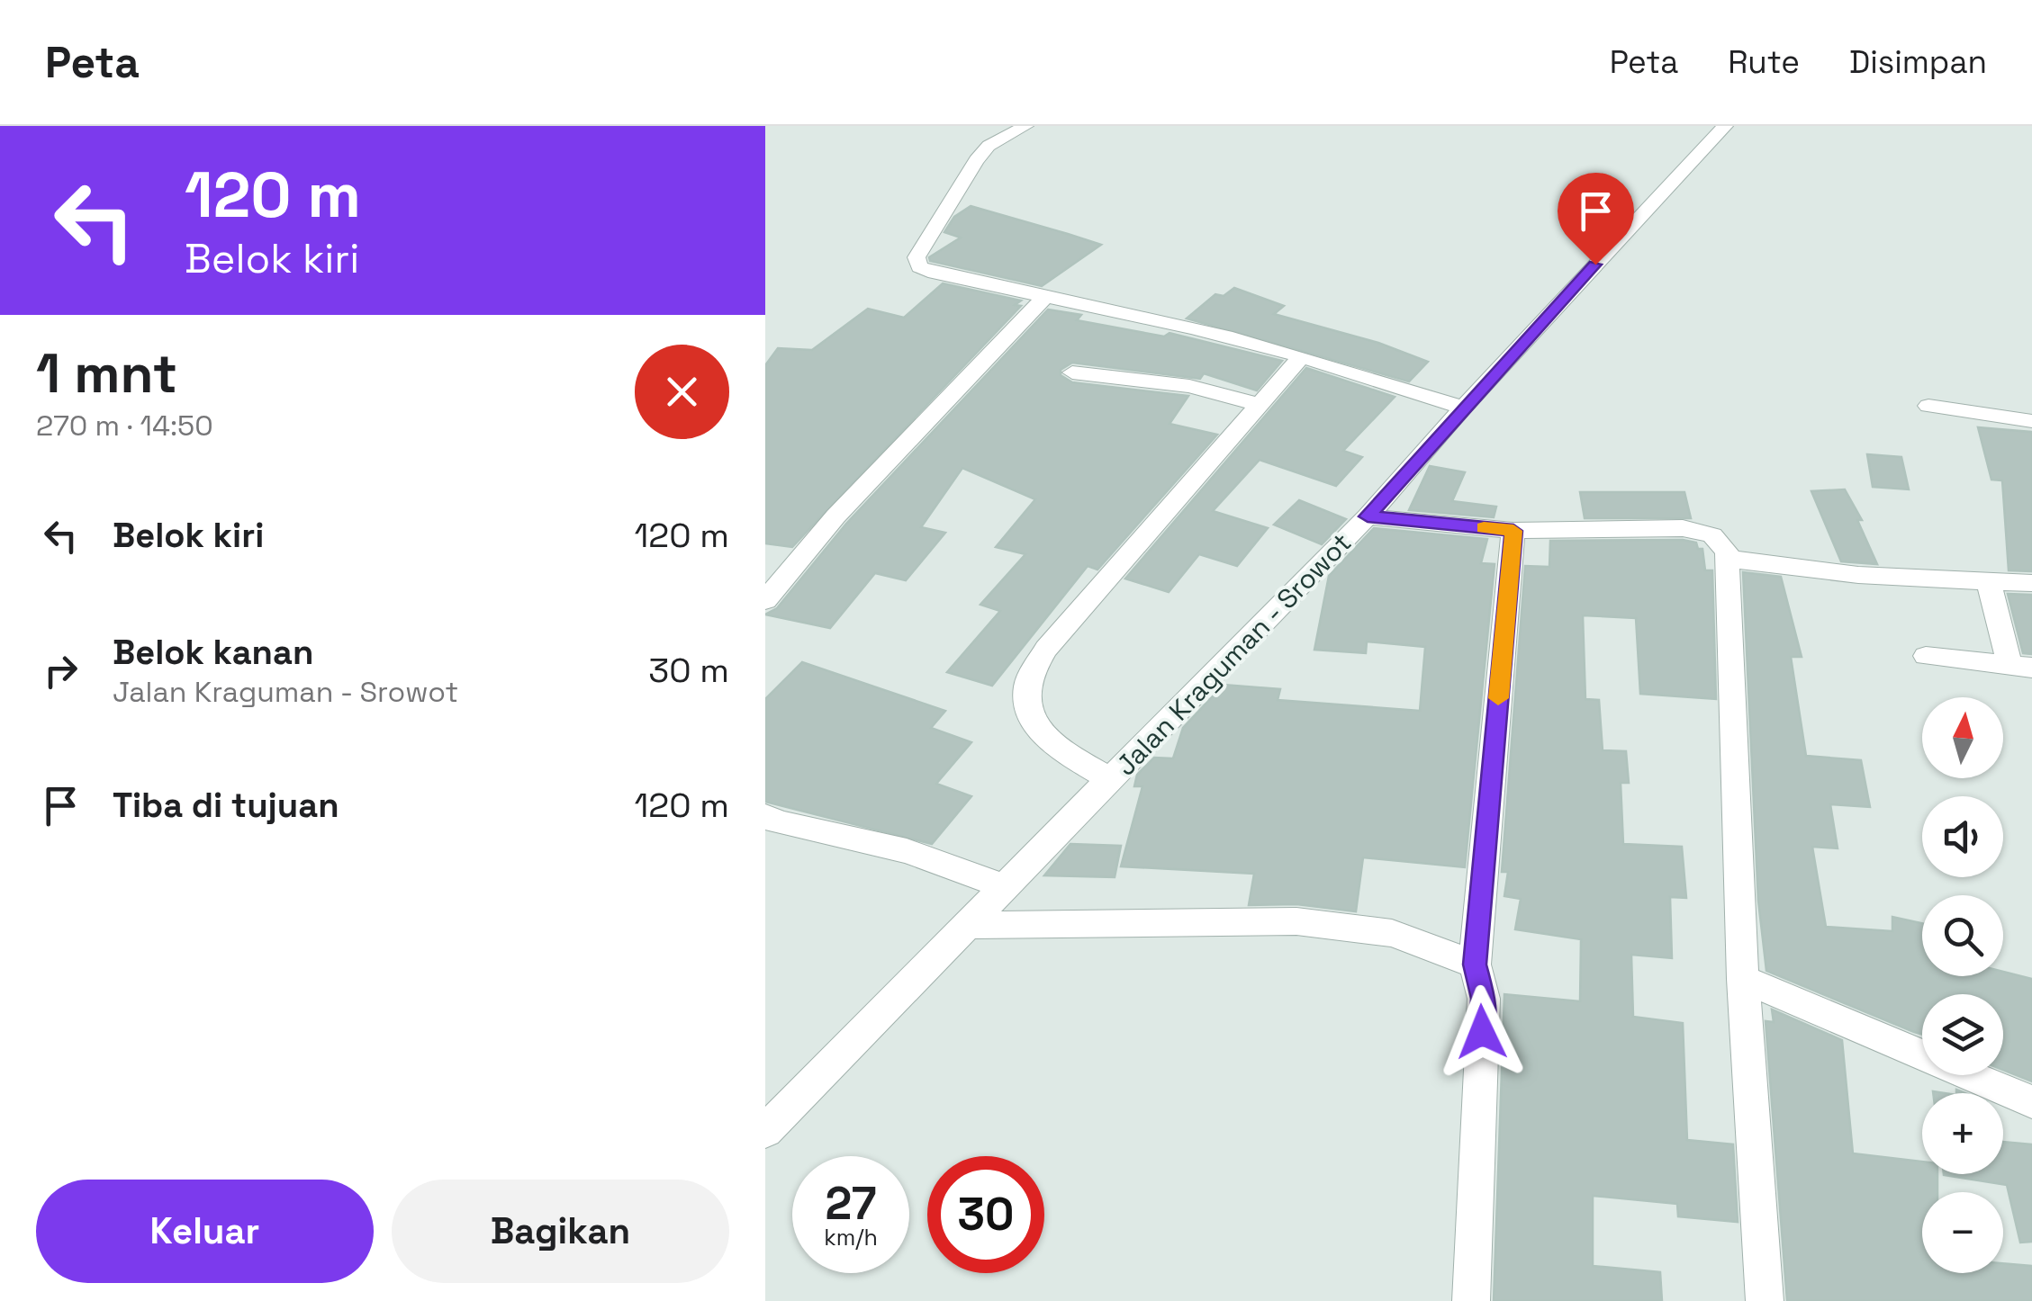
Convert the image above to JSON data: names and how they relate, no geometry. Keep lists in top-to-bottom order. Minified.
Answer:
{"streets":{"street":["Jalan Kraguman - Srowot"]},"north":"top","page":{"header":"Peta","nav":["Peta","Rute","Disimpan"],"turn":["120 m","Belok kiri"],"heading":["1 mnt","270 m · 14:50"],"list":[{"name":"Belok kiri","value":"120 m"},{"name":"Belok kanan","note":"Jalan Kraguman - Srowot","value":"30 m"},{"name":"Tiba di tujuan","value":"120 m"}],"map_buttons":["+","−"],"speed":"27 km/h","limit":"30","buttons":["Keluar","Bagikan"]}}
